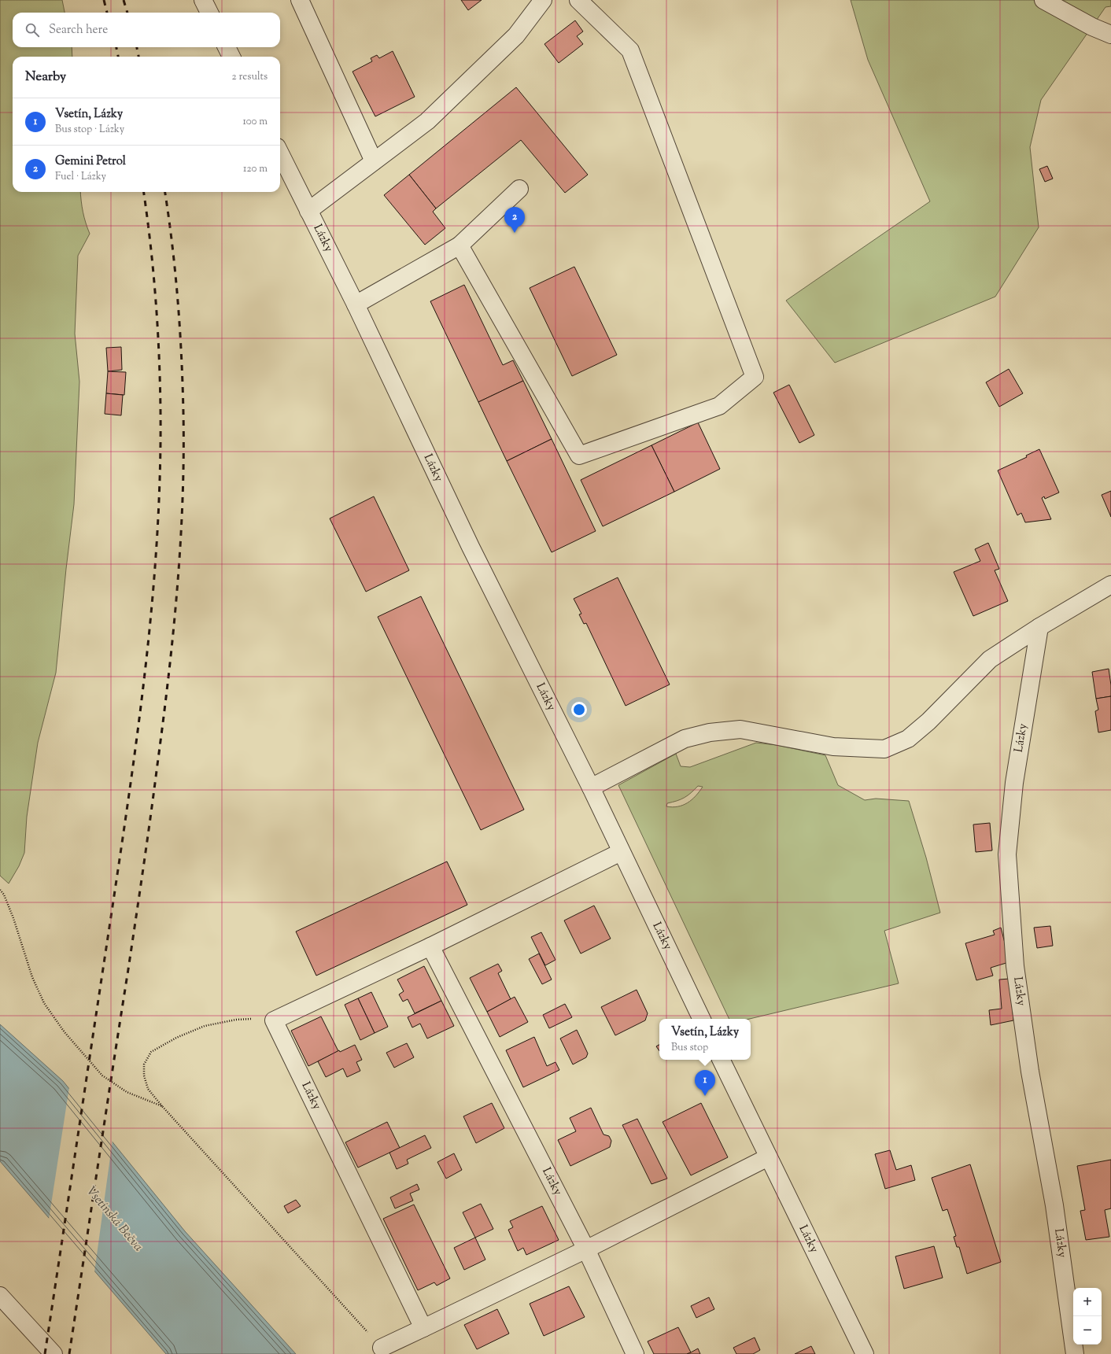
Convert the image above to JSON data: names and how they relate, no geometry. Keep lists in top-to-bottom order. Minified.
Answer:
{"streets":{"street":["Lázky"]},"water":["Vsetínská Bečva"],"page":{"search":"Search here","heading":["Nearby","2 results"],"list":[{"mark":"1","name":"Vsetín, Lázky","note":"Bus stop · Lázky","value":"100 m"},{"mark":"2","name":"Gemini Petrol","note":"Fuel · Lázky","value":"120 m"}],"pins":["2","1"],"popup":["Vsetín, Lázky","Bus stop"],"map_buttons":["+","−"]}}
